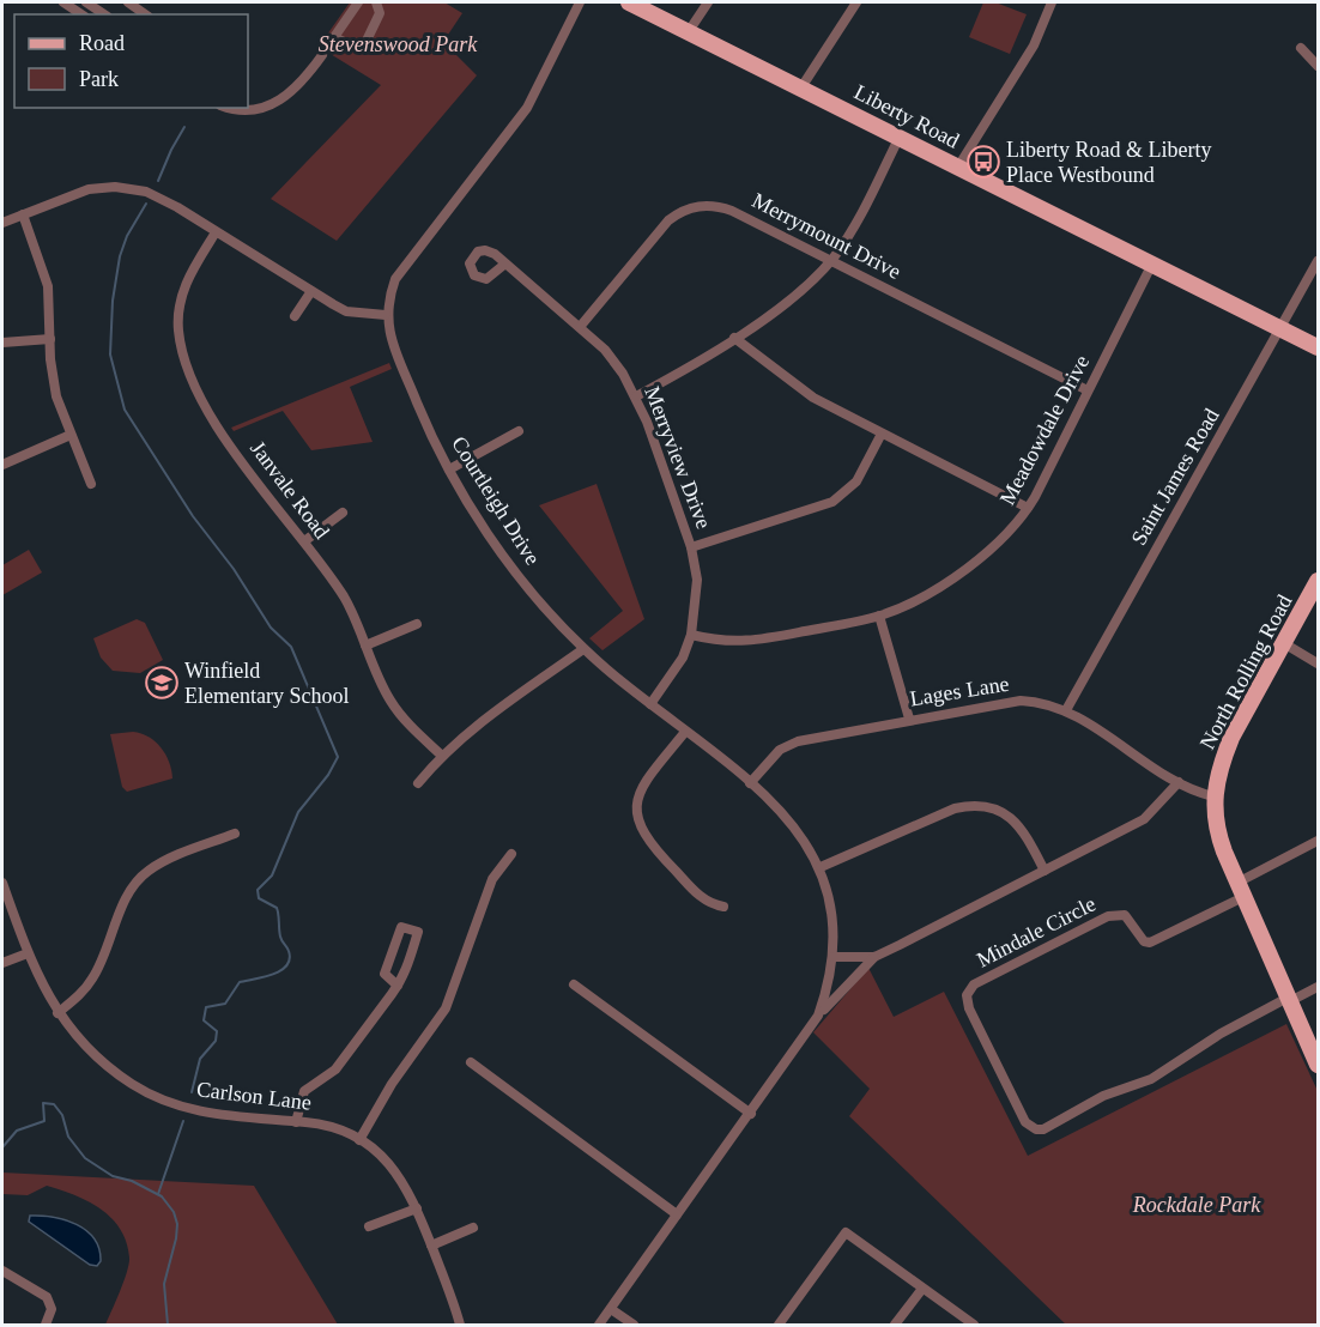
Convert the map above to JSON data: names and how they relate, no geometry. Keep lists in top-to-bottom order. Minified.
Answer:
{"streets":{"main road":["Liberty Road","North Rolling Road"],"street":["Merrymount Drive","Meadowdale Drive","Merryview Drive","Saint James Road","Janvale Road","Courtleigh Drive","Lages Lane","Mindale Circle","Carlson Lane"]},"crossings":[["Liberty Road","Meadowdale Drive"],["Liberty Road","Saint James Road"],["Merrymount Drive","Meadowdale Drive"],["Merrymount Drive","Merryview Drive"],["Meadowdale Drive","Merryview Drive"],["Merryview Drive","Courtleigh Drive"],["Saint James Road","Lages Lane"],["Courtleigh Drive","Lages Lane"],["North Rolling Road","Lages Lane"],["North Rolling Road","Mindale Circle"]],"parks":["Stevenswood Park","Rockdale Park"],"places":{"bus stop":["Liberty Road & Liberty Place Westbound"],"school or university":["Winfield Elementary School"]},"legend":["Road","Park"]}
